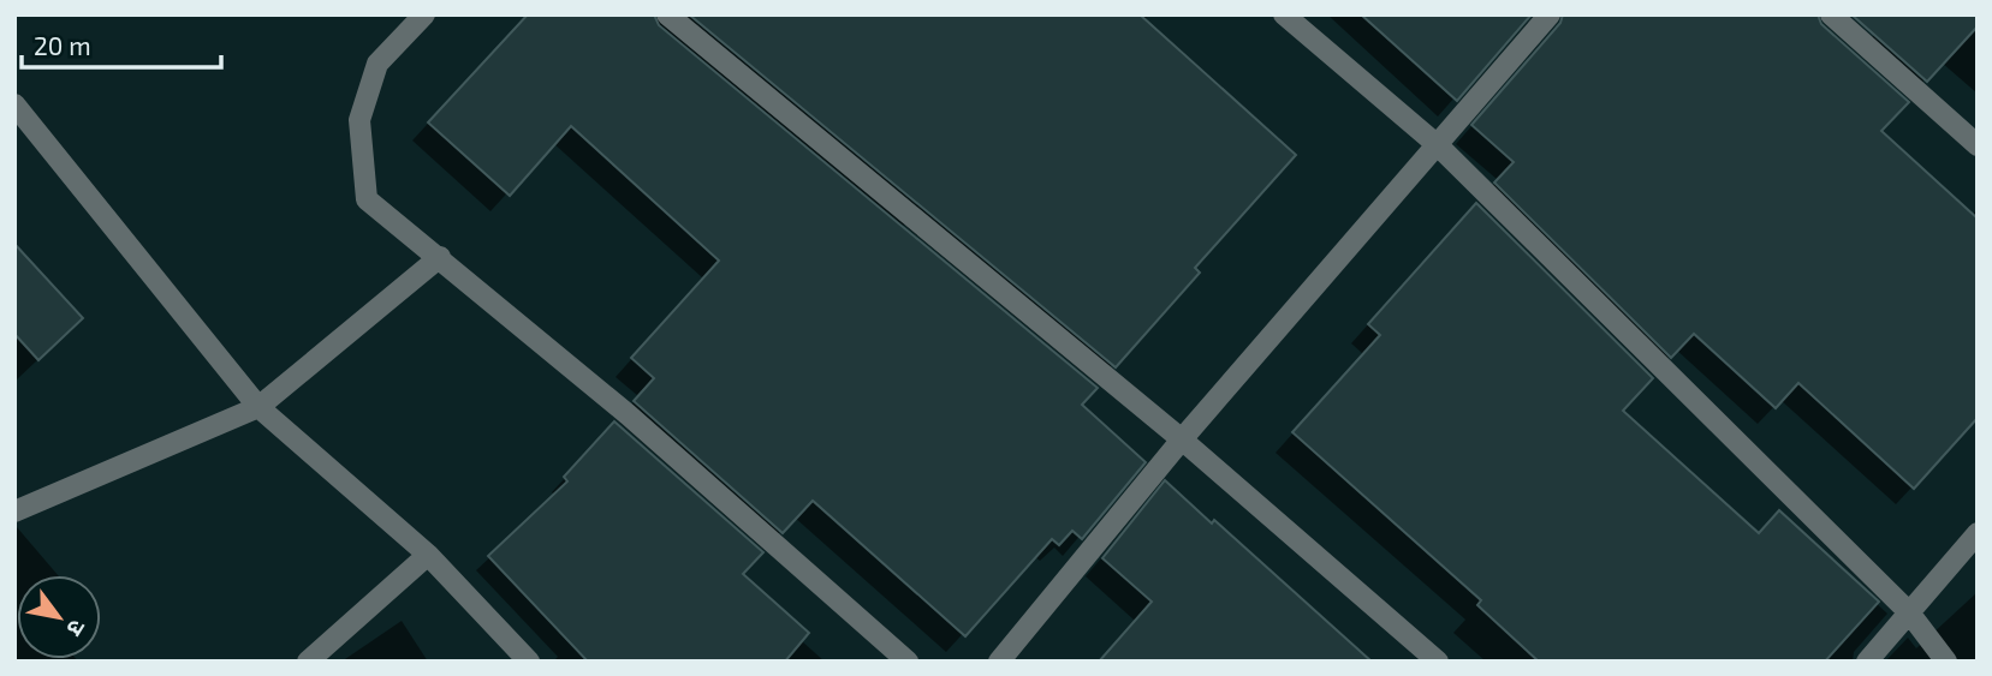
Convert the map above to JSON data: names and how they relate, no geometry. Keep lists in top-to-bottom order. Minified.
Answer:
{"scale_bar":"20 m","north":"bottom right"}
